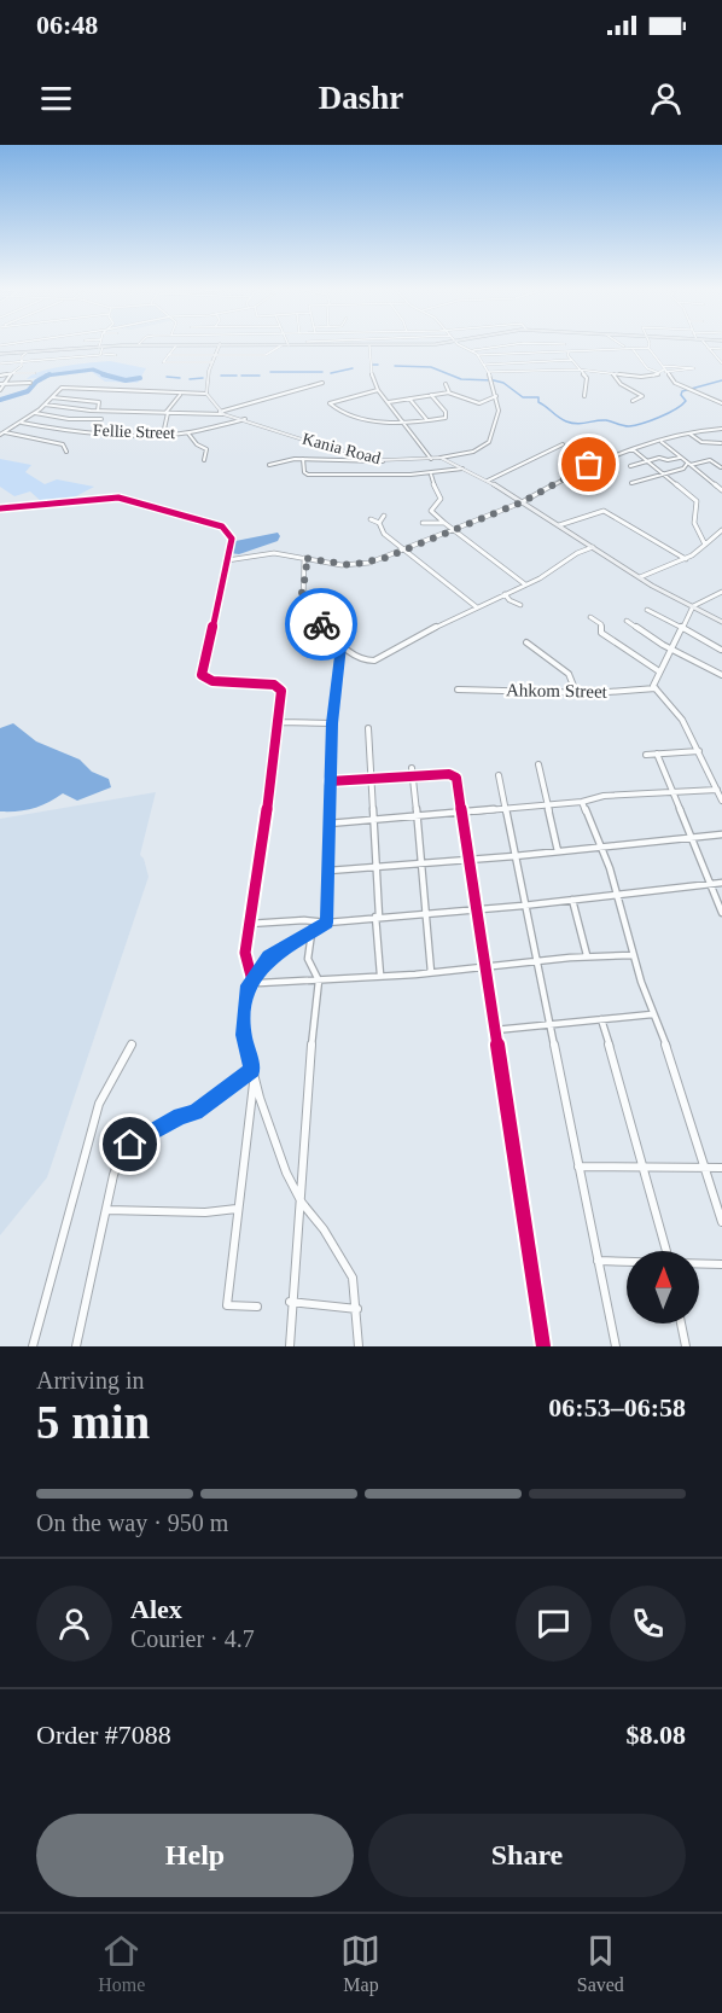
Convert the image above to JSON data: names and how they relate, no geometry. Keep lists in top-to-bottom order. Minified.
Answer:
{"streets":{"main road":["Kania Road"],"street":["Fellie Street","Ahkom Street"]},"crossings":[["Fellie Street","Kania Road"]],"north":"top","page":{"status":"06:48","header":"Dashr","heading":["5 min","Arriving in","06:53–06:58"],"panel":["Alex","Courier · 4.7","Order #7088","$8.08"],"bar":"On the way · 950 m","buttons":["Help","Share"],"tabs":["Home","Map","Saved"]}}
